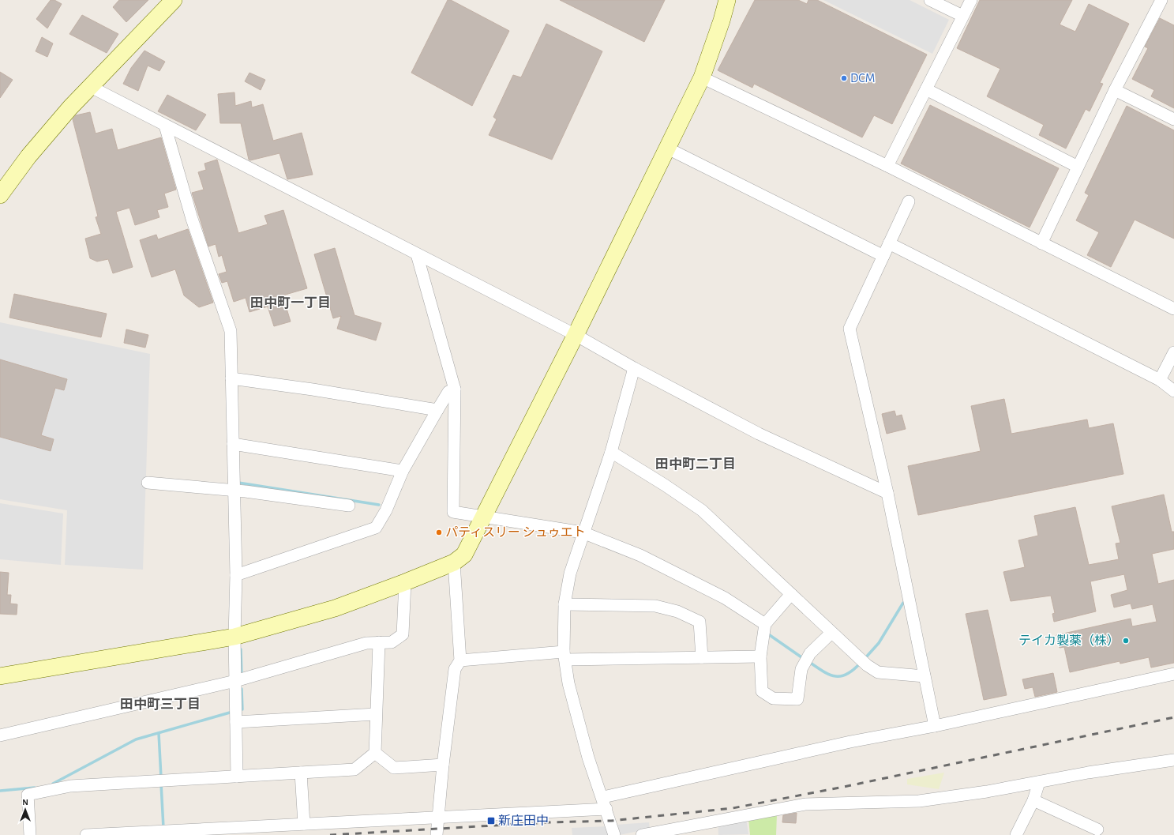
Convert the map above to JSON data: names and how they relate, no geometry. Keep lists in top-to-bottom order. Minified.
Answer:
{"districts":["田中町一丁目","田中町二丁目","田中町三丁目"],"places":{"other":["DCM","パティスリー シュゥエト","テイカ製薬（株）"],"transit":["新庄田中"]},"north":"top"}
